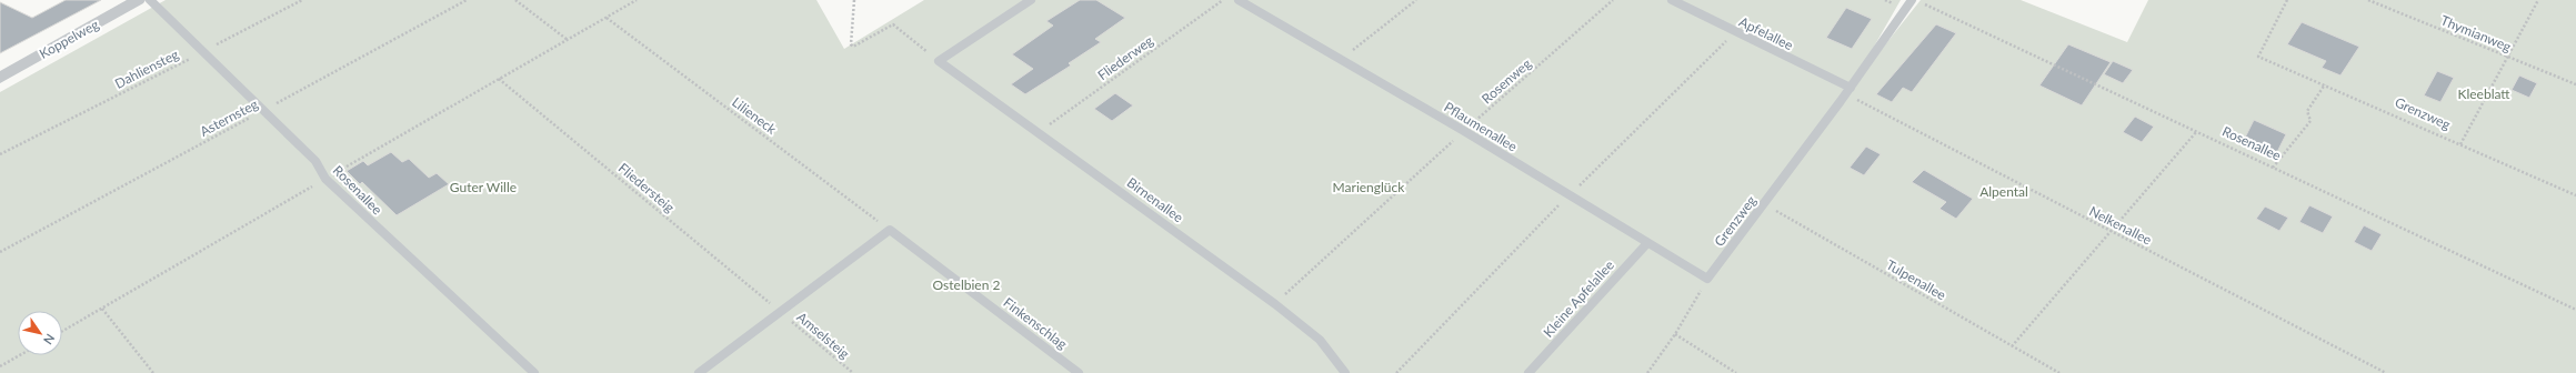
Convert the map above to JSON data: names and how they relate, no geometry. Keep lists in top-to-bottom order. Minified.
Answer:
{"streets":{"street":["Koppelweg"],"lane":["Apfelallee","Grenzweg","Pflaumenallee","Rosenallee","Birnenallee","Kleine Apfelallee","Finkenschlag"],"path":["Thymianweg","Fliederweg","Dahliensteg","Rosenweg","Lilieneck","Asternsteg","Fliedersteig","Nelkenallee","Tulpenallee","Amselsteig"]},"crossings":[["Apfelallee","Grenzweg"],["Apfelallee","Nelkenallee"],["Fliederweg","Birnenallee"],["Dahliensteg","Rosenallee"],["Rosenweg","Pflaumenallee"],["Rosenweg","Birnenallee"],["Grenzweg","Pflaumenallee"],["Grenzweg","Nelkenallee"],["Grenzweg","Tulpenallee"],["Lilieneck","Finkenschlag"],["Asternsteg","Rosenallee"],["Pflaumenallee","Kleine Apfelallee"],["Fliedersteig","Amselsteig"]],"parks":["Kleeblatt","Guter Wille","Marienglück","Alpental","Ostelbien 2"],"north":"bottom right"}
